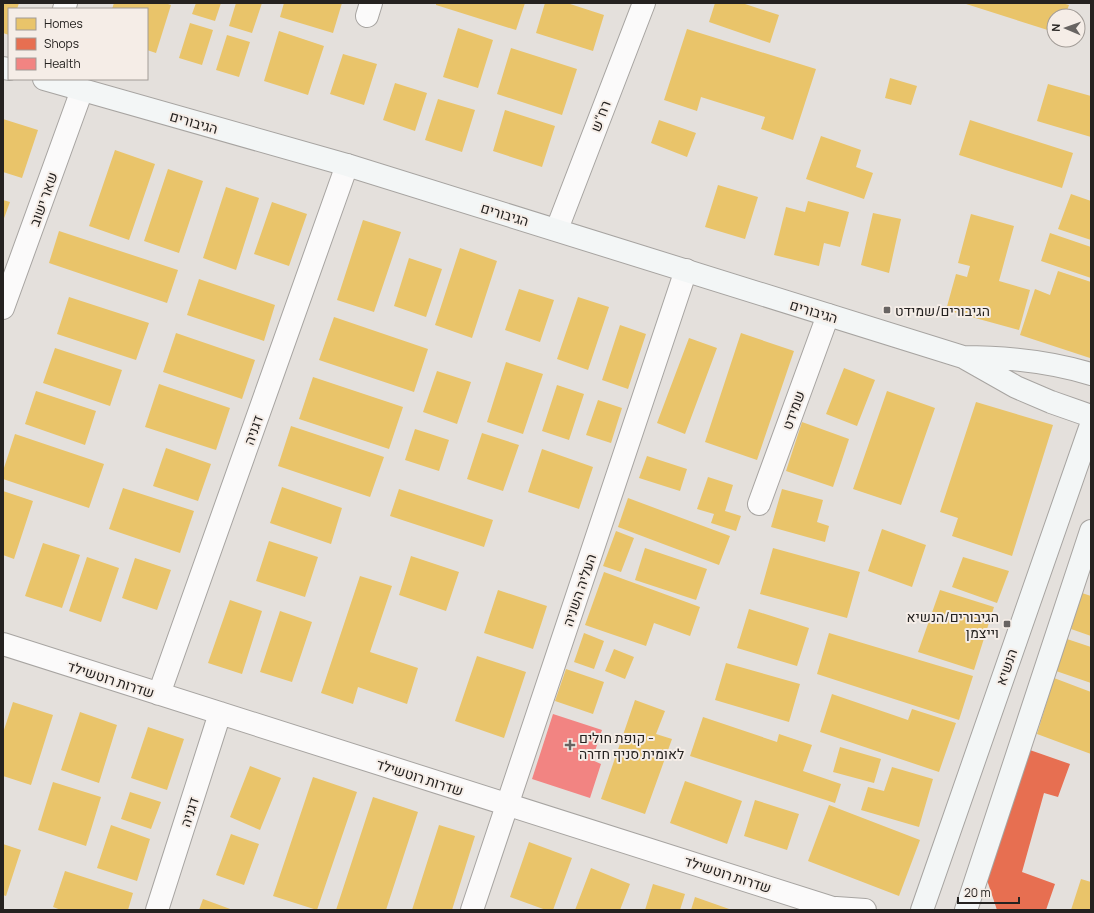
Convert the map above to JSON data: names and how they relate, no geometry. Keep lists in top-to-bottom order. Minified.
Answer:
{"streets":{"street":["רח\"ש","הגיבורים","שאר ישוב","שמידט","דגניה","העליה השניה","הנשיא","שדרות רוטשילד"]},"crossings":[["רח\"ש","הגיבורים"],["הגיבורים","שאר ישוב"],["הגיבורים","שמידט"],["הגיבורים","דגניה"],["הגיבורים","העליה השניה"],["דגניה","שדרות רוטשילד"],["העליה השניה","שדרות רוטשילד"]],"places":{"transit":["הגיבורים/שמידט","הגיבורים/הנשיא וייצמן"],"health":["קופת חולים - לאומית סניף חדרה"]},"legend":["Homes","Shops","Health"],"scale_bar":"20 m","north":"left"}
